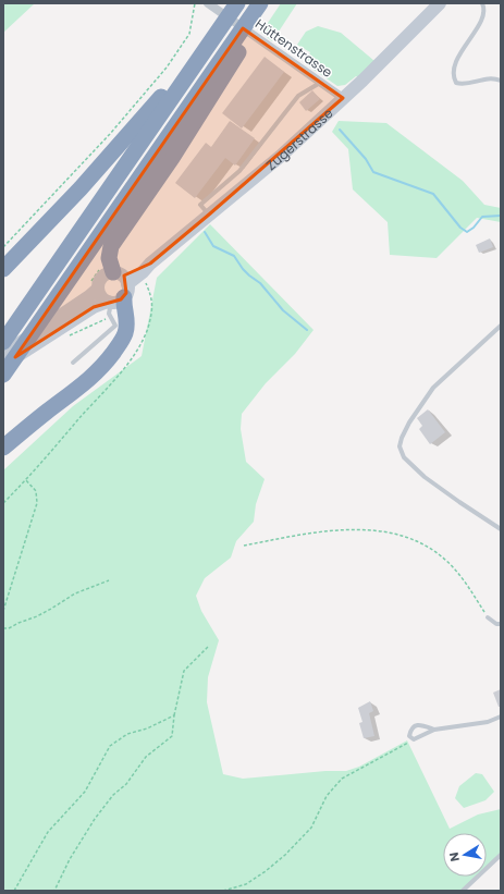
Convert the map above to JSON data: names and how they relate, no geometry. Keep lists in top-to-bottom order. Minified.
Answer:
{"streets":{"main road":["Zugerstrasse"],"street":["Hüttenstrasse"]},"crossings":[["Hüttenstrasse","Zugerstrasse"]],"north":"left"}
